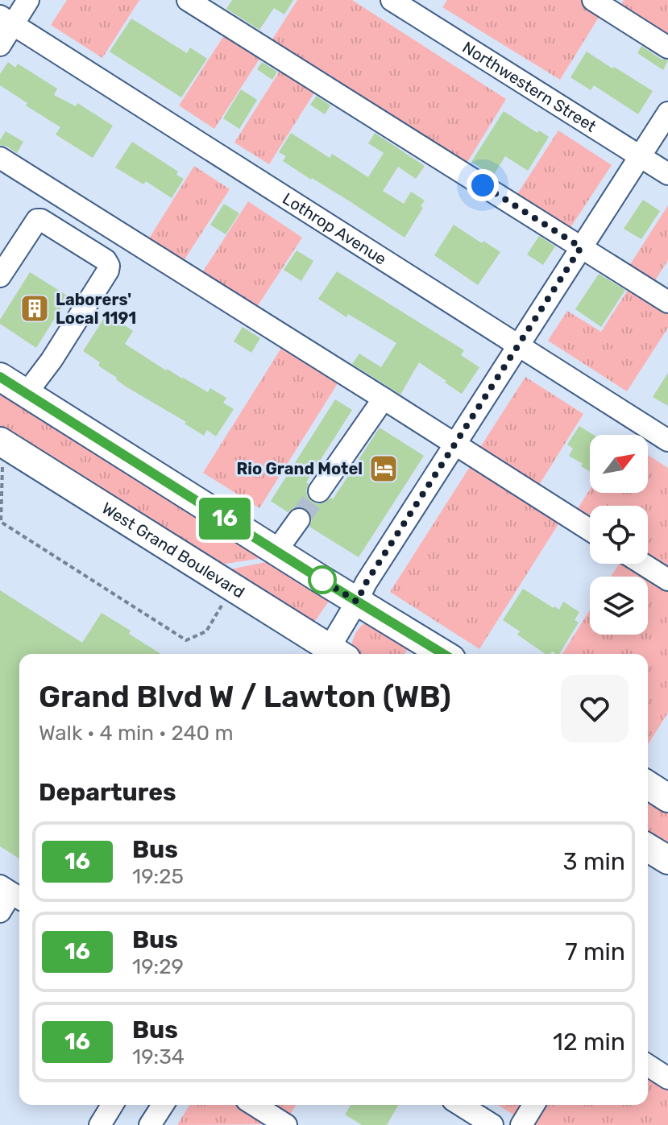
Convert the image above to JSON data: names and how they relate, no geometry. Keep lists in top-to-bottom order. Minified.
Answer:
{"streets":{"main road":["West Grand Boulevard"],"street":["Northwestern Street","Lothrop Avenue"]},"places":{"building":["Laborers' Local 1191"],"hotel":["Rio Grand Motel"]},"lines":["bus line 16"],"north":"top right","page":{"on_map":"16","heading":[["Grand Blvd W / Lawton (WB)","Walk · 4 min · 240 m"],"Departures"],"list":[{"mark":"16","name":"Bus","note":"19:25","value":"3 min"},{"mark":"16","name":"Bus","note":"19:29","value":"7 min"},{"mark":"16","name":"Bus","note":"19:34","value":"12 min"}]}}
